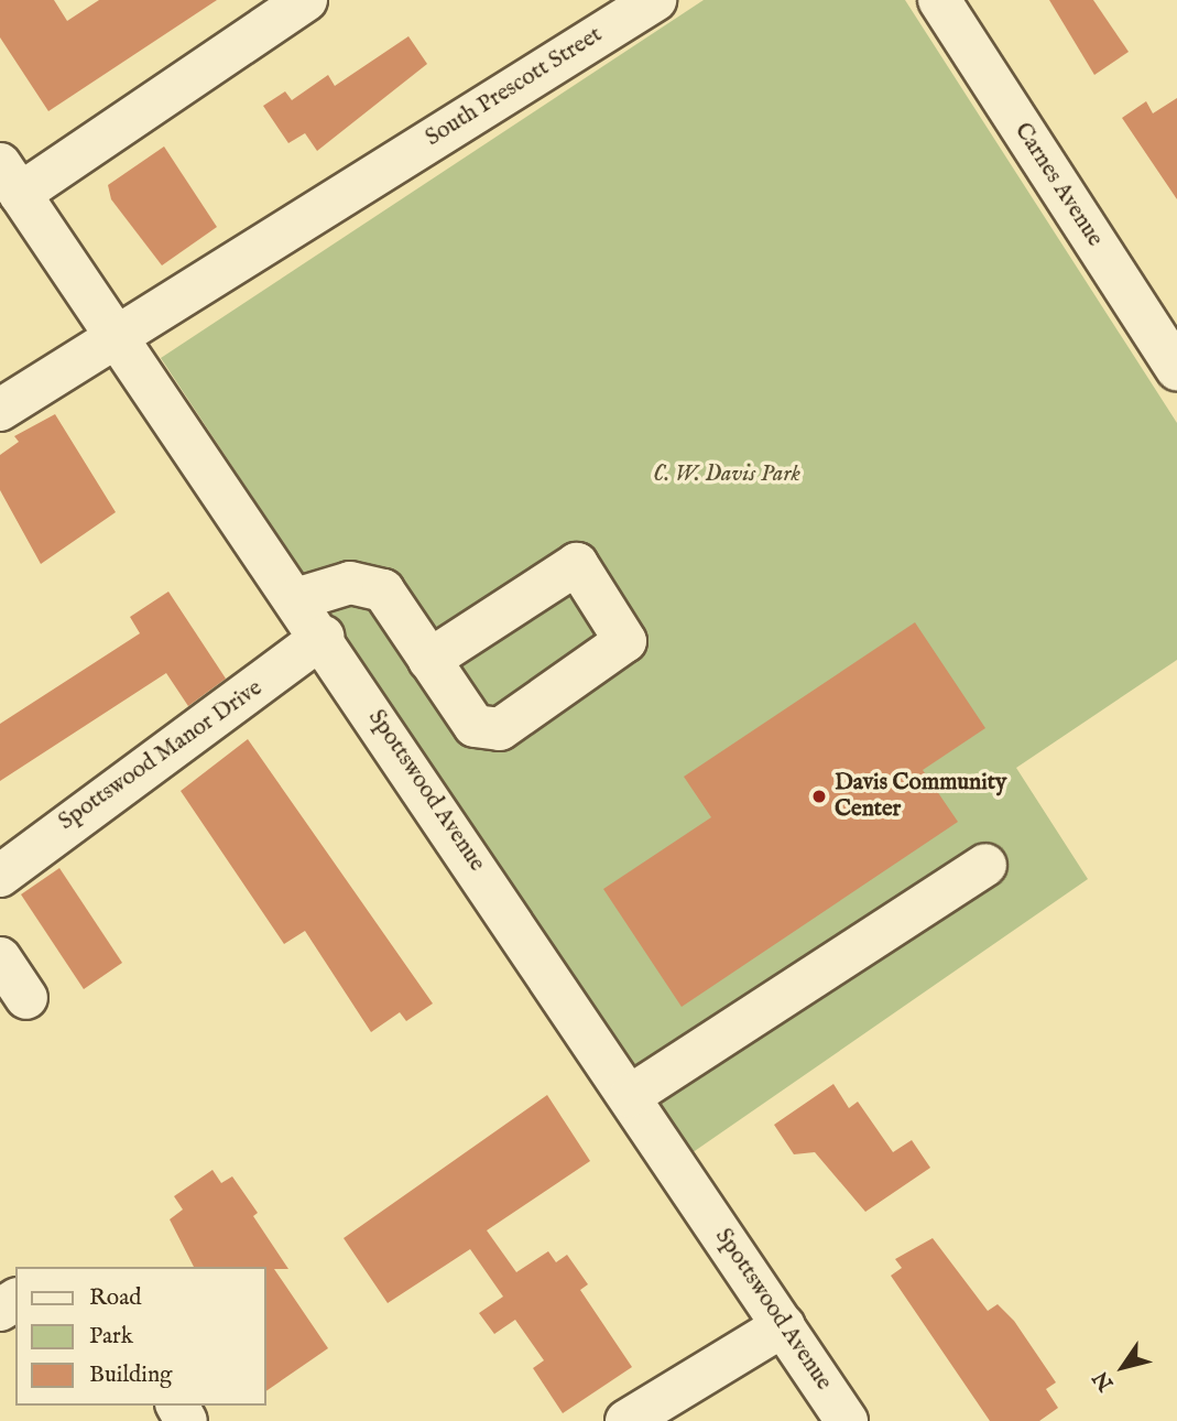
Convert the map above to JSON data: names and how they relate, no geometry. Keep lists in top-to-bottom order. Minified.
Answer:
{"streets":{"street":["South Prescott Street","Carnes Avenue","Spottswood Manor Drive","Spottswood Avenue"]},"crossings":[["South Prescott Street","Spottswood Avenue"],["Spottswood Manor Drive","Spottswood Avenue"]],"parks":["C. W. Davis Park"],"places":["Davis Community Center"],"legend":["Road","Park","Building"],"north":"bottom left"}
